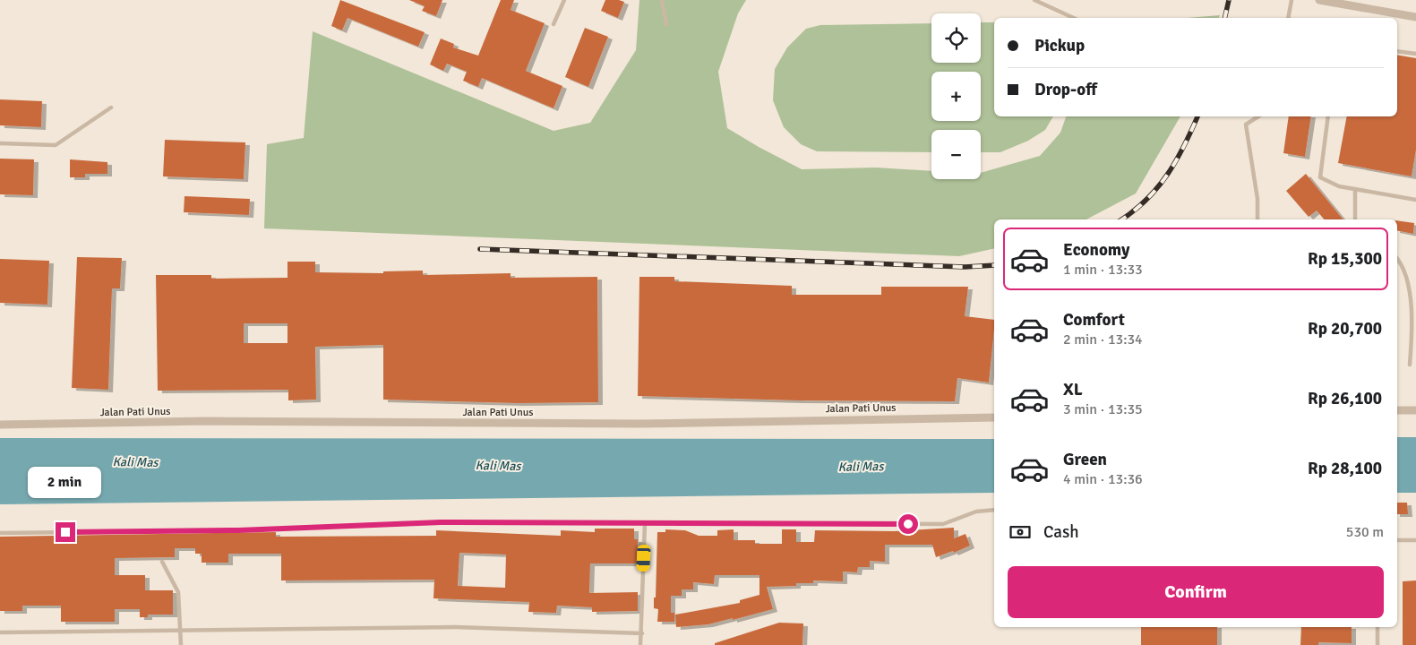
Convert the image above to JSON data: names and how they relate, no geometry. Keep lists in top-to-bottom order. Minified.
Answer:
{"streets":{"street":["Jalan Pati Unus"]},"water":["Kali Mas"],"page":{"map_buttons":["+","−"],"banner":["Pickup","Drop-off"],"list":[{"name":"Economy","note":"1 min · 13:33","value":"Rp 15,300"},{"name":"Comfort","note":"2 min · 13:34","value":"Rp 20,700"},{"name":"XL","note":"3 min · 13:35","value":"Rp 26,100"},{"name":"Green","note":"4 min · 13:36","value":"Rp 28,100"}],"bubble":"2 min","pay":["Cash","530 m"],"buttons":"Confirm"}}
